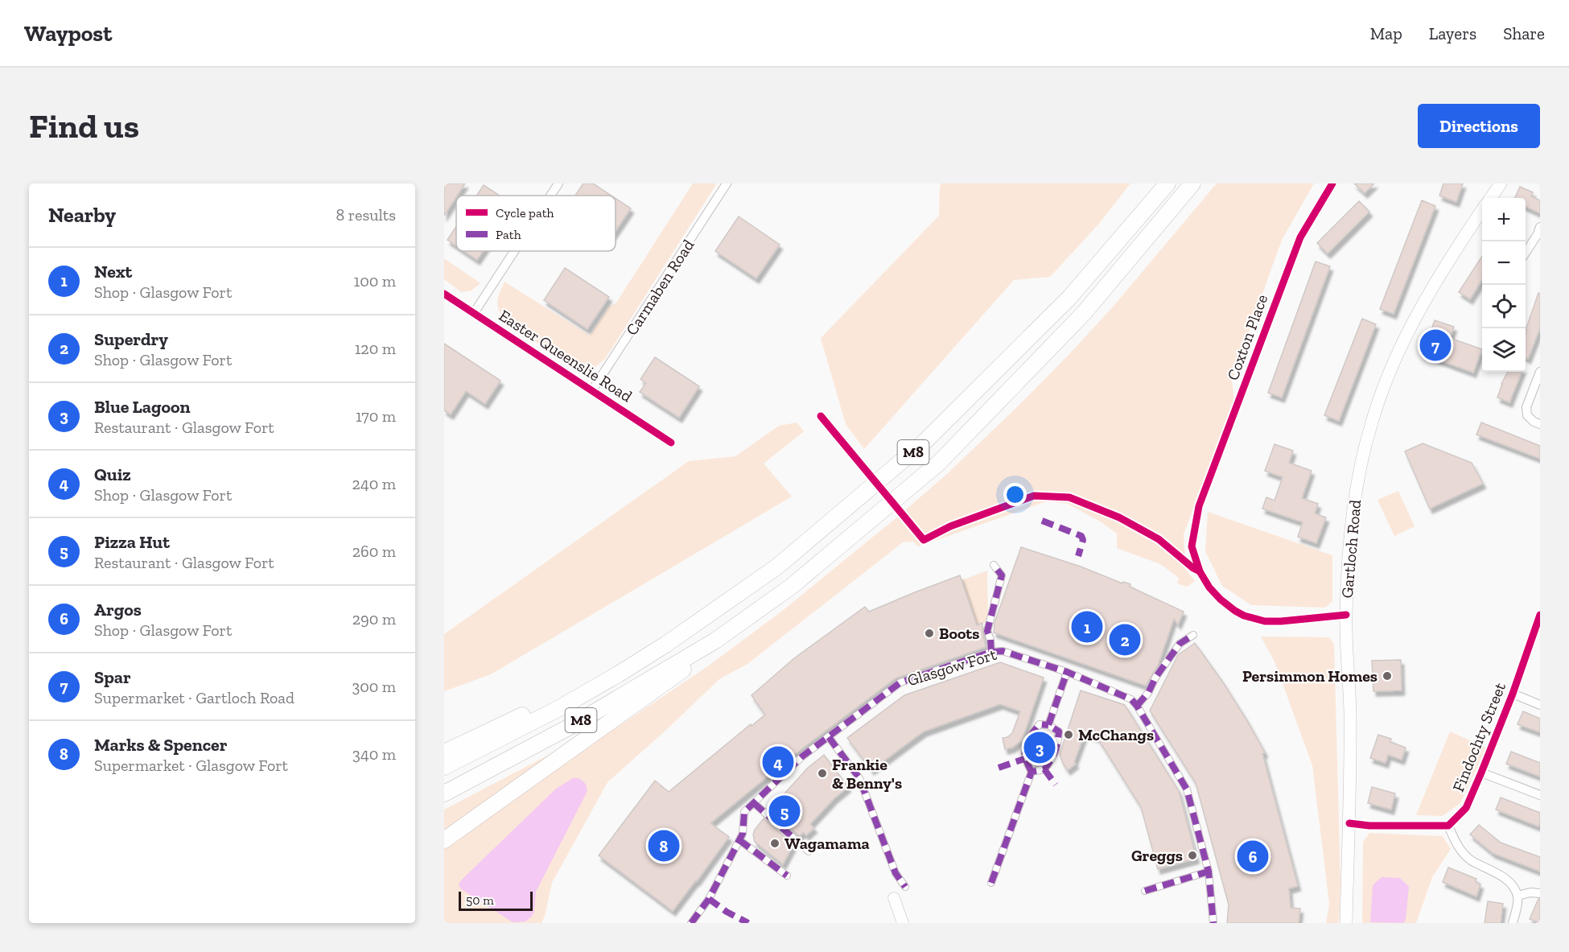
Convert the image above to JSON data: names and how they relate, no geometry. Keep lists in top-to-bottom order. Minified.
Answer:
{"streets":{"highway":["M8"],"main road":["Gartloch Road"],"street":["Carmaben Road","Coxton Place","Easter Queenslie Road","Glasgow Fort","Findochty Street"]},"crossings":[["Carmaben Road","Easter Queenslie Road"],["Coxton Place","Gartloch Road"]],"places":["Boots","Persimmon Homes","McChangs","Frankie & Benny's","Wagamama","Greggs"],"legend":["Cycle path","Path"],"scale_bar":"50 m","page":{"header":"Waypost","nav":["Map","Layers","Share"],"buttons":"Directions","title":"Find us","heading":["Nearby","8 results"],"map_buttons":["+","−"],"list":[{"mark":"1","name":"Next","note":"Shop · Glasgow Fort","value":"100 m"},{"mark":"2","name":"Superdry","note":"Shop · Glasgow Fort","value":"120 m"},{"mark":"3","name":"Blue Lagoon","note":"Restaurant · Glasgow Fort","value":"170 m"},{"mark":"4","name":"Quiz","note":"Shop · Glasgow Fort","value":"240 m"},{"mark":"5","name":"Pizza Hut","note":"Restaurant · Glasgow Fort","value":"260 m"},{"mark":"6","name":"Argos","note":"Shop · Glasgow Fort","value":"290 m"},{"mark":"7","name":"Spar","note":"Supermarket · Gartloch Road","value":"300 m"},{"mark":"8","name":"Marks & Spencer","note":"Supermarket · Glasgow Fort","value":"340 m"}],"pins":["7","1","2","3","4","5","8","6"],"scale":"50 m"}}
